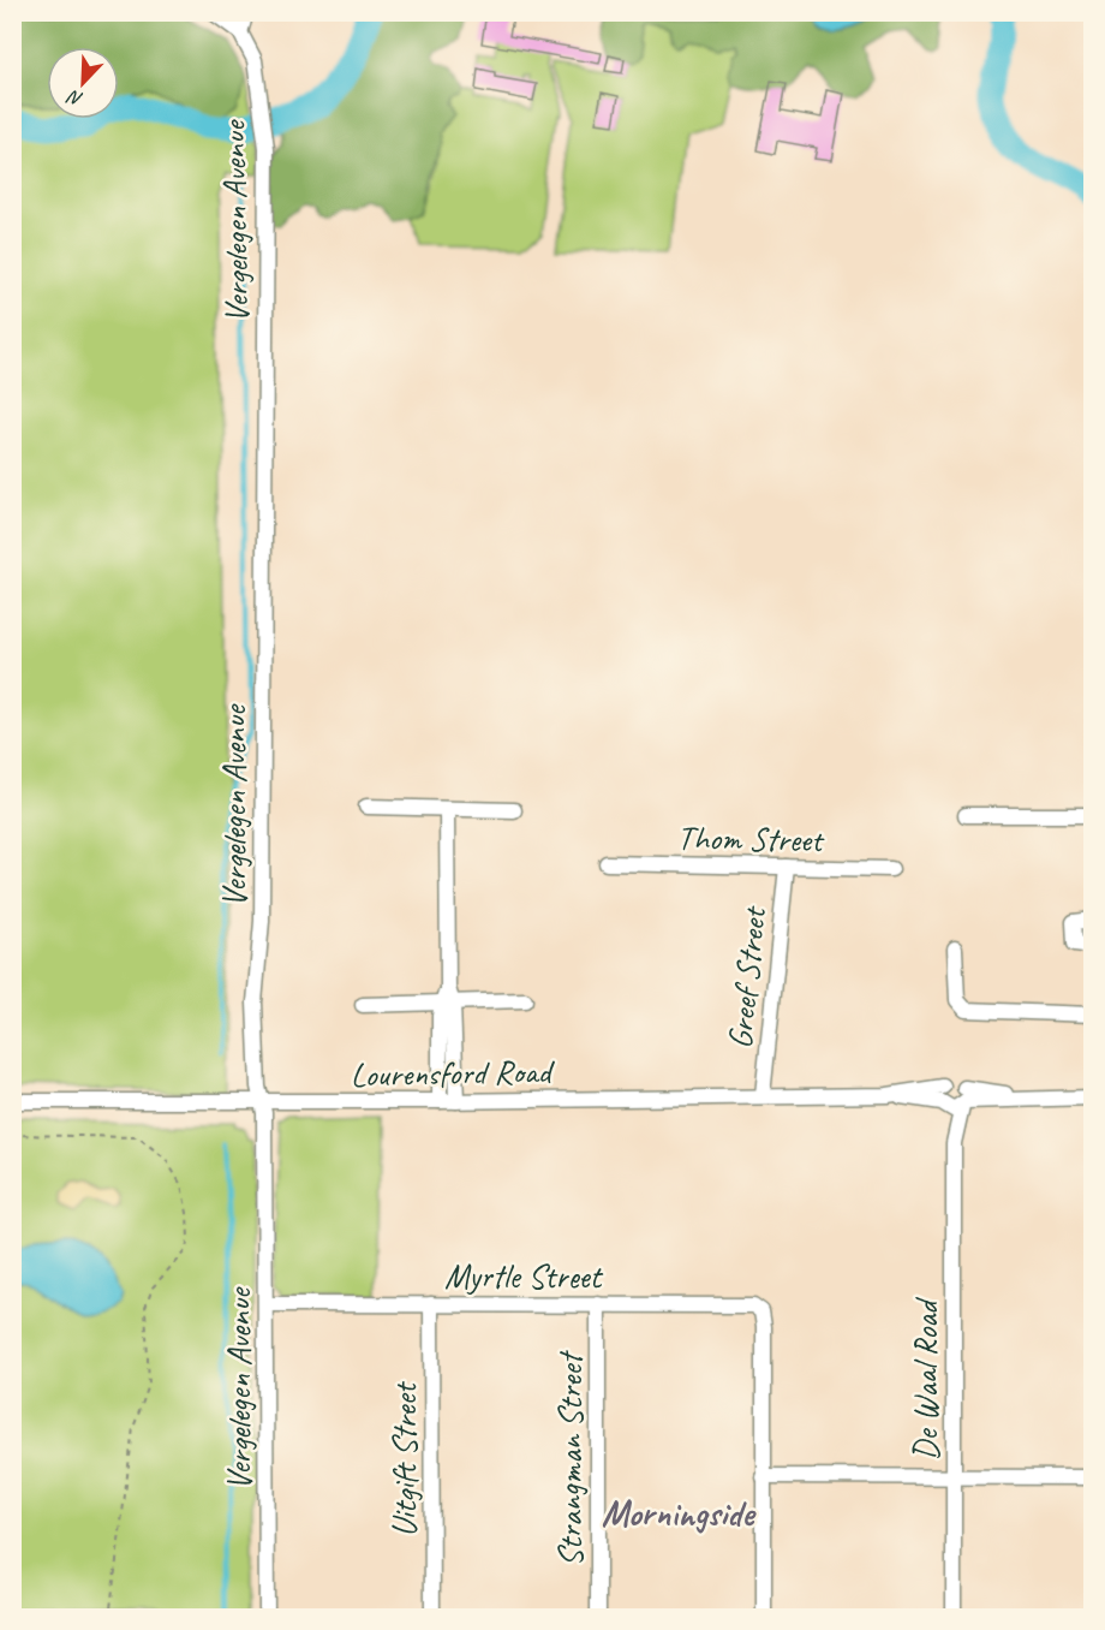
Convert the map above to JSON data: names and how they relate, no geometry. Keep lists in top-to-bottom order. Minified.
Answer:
{"streets":{"street":["Vergelegen Avenue","Thom Street","Greef Street","Lourensford Road","Myrtle Street","De Waal Road","Uitgift Street","Strangman Street"]},"crossings":[["Vergelegen Avenue","Lourensford Road"],["Vergelegen Avenue","Myrtle Street"],["Thom Street","Greef Street"],["Greef Street","Lourensford Road"],["Lourensford Road","De Waal Road"],["Myrtle Street","Uitgift Street"],["Myrtle Street","Strangman Street"]],"districts":["Morningside"],"north":"bottom left"}
